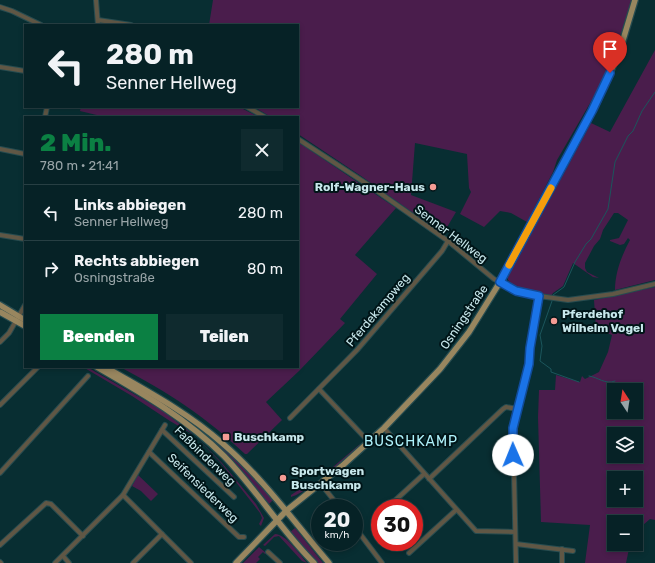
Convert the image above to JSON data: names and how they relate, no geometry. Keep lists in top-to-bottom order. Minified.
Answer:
{"streets":{"main road":["Osningstraße"],"street":["Senner Hellweg","Pferdekampweg","Faßbinderweg","Seifensiederweg"]},"crossings":[["Senner Hellweg","Pferdekampweg"],["Senner Hellweg","Osningstraße"],["Faßbinderweg","Seifensiederweg"]],"districts":["BUSCHKAMP"],"places":{"other":["Rolf-Wagner-Haus","Pferdehof Wilhelm Vogel","Sportwagen Buschkamp"],"transit":["Buschkamp"]},"north":"top","page":{"turn":["280 m","Senner Hellweg"],"heading":["2 Min.","780 m · 21:41"],"list":[{"name":"Links abbiegen","note":"Senner Hellweg","value":"280 m"},{"name":"Rechts abbiegen","note":"Osningstraße","value":"80 m"}],"buttons":["Beenden","Teilen"],"map_buttons":["+","−"],"speed":"20 km/h","limit":"30"}}
